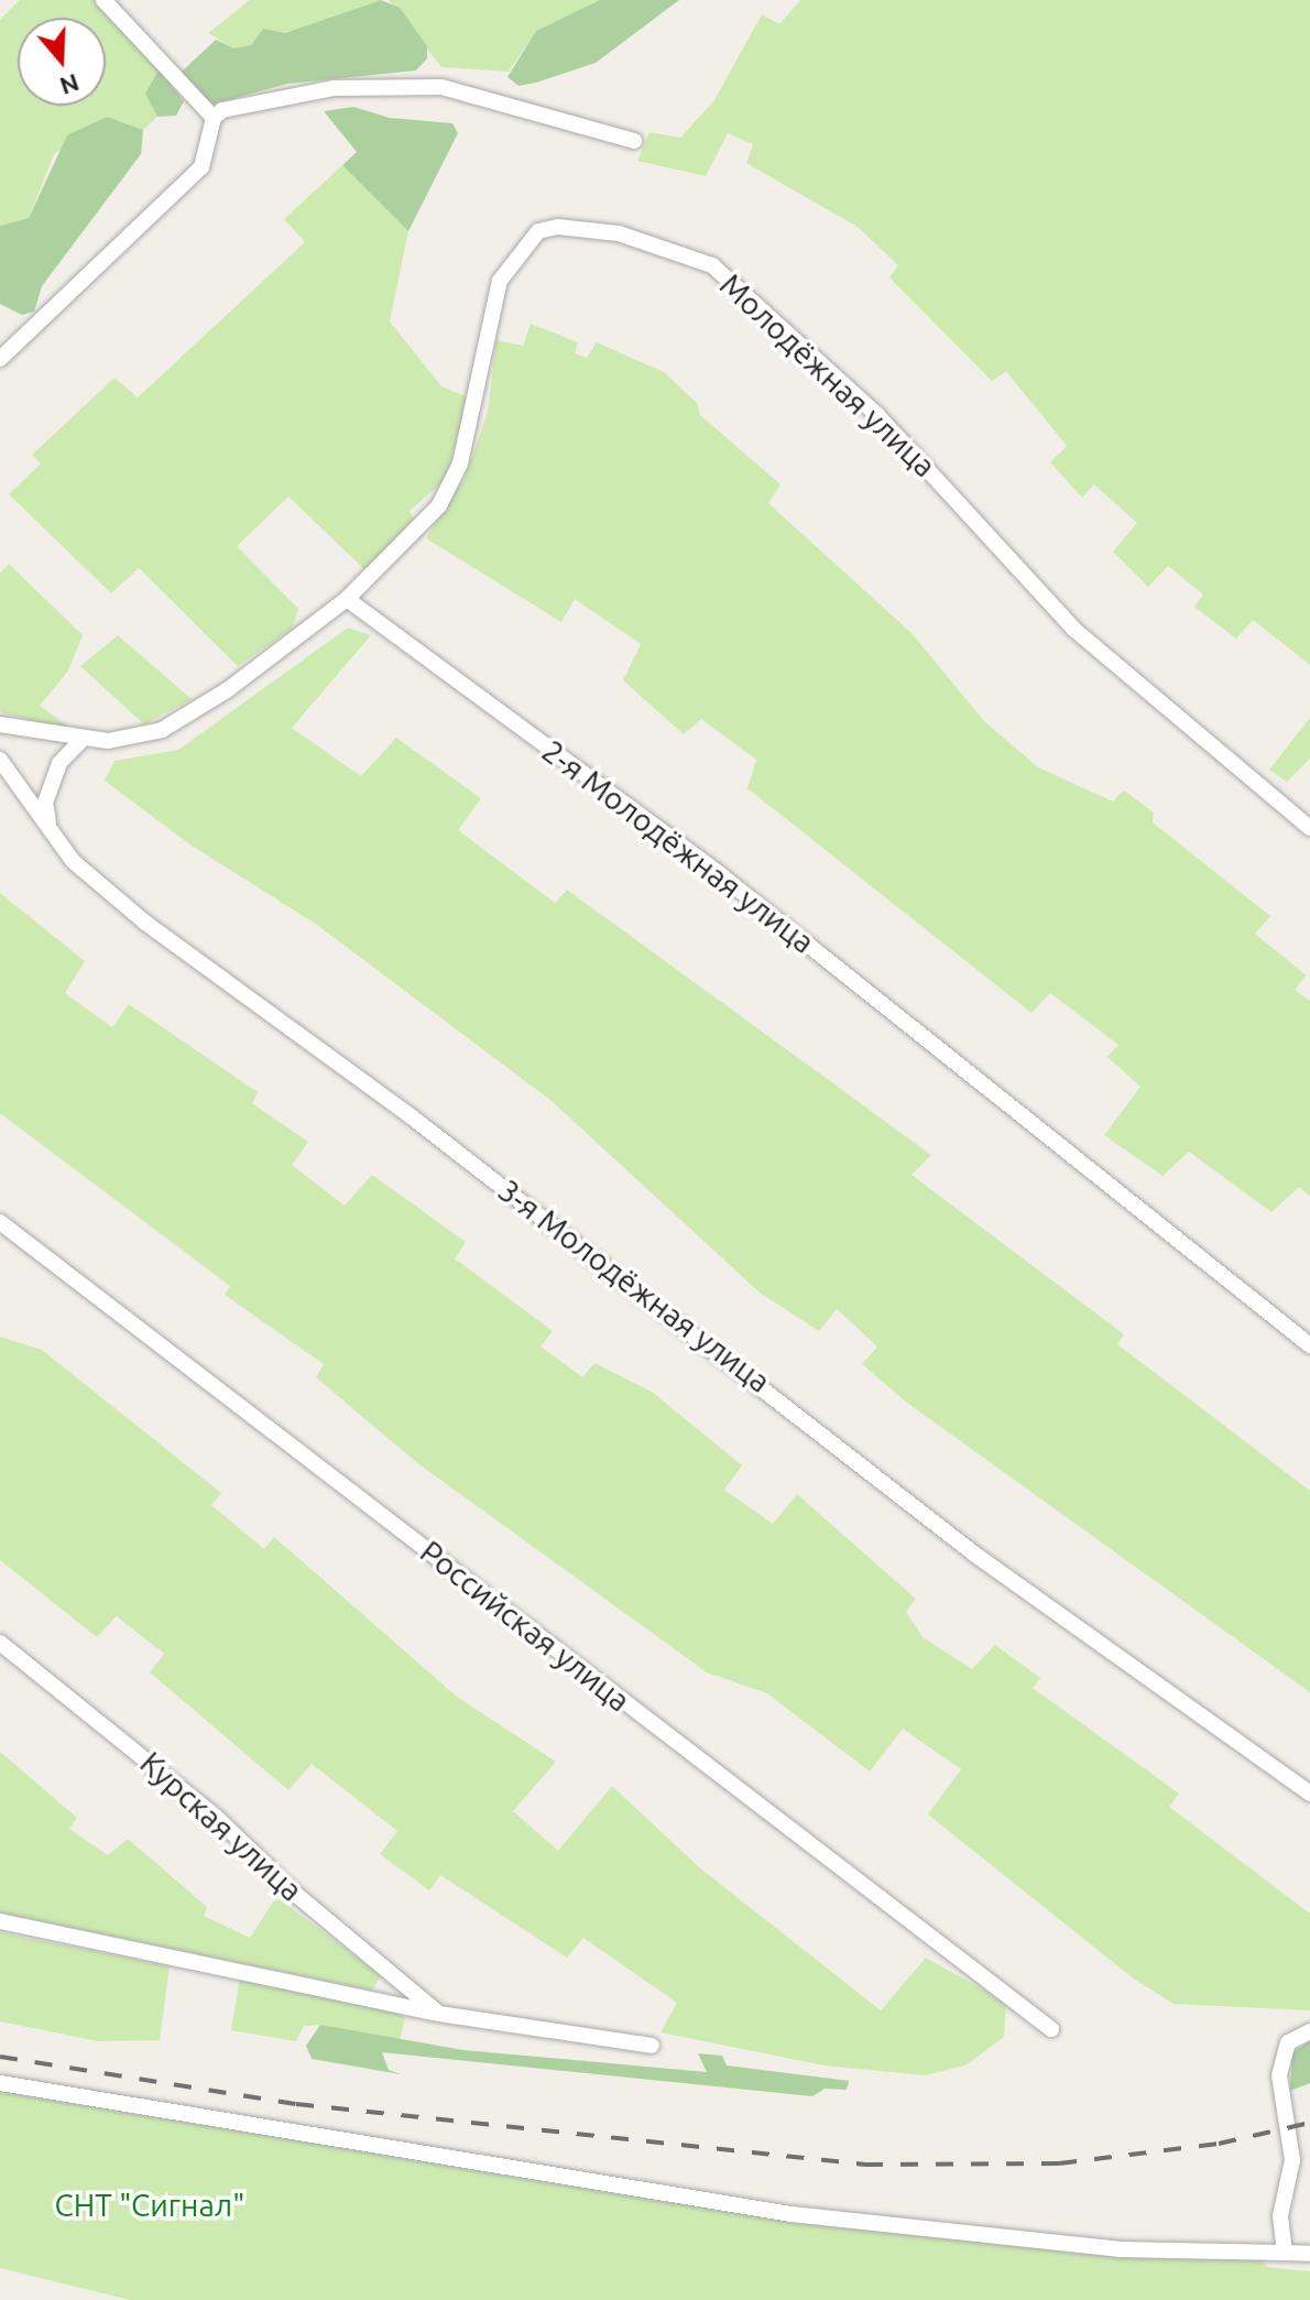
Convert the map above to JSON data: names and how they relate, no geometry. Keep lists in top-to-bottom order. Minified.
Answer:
{"streets":{"street":["Молодёжная улица","2-я Молодёжная улица","3-я Молодёжная улица","Российская улица","Курская улица"]},"crossings":[["Молодёжная улица","2-я Молодёжная улица"]],"parks":["СНТ \"Сигнал\""],"north":"bottom"}
